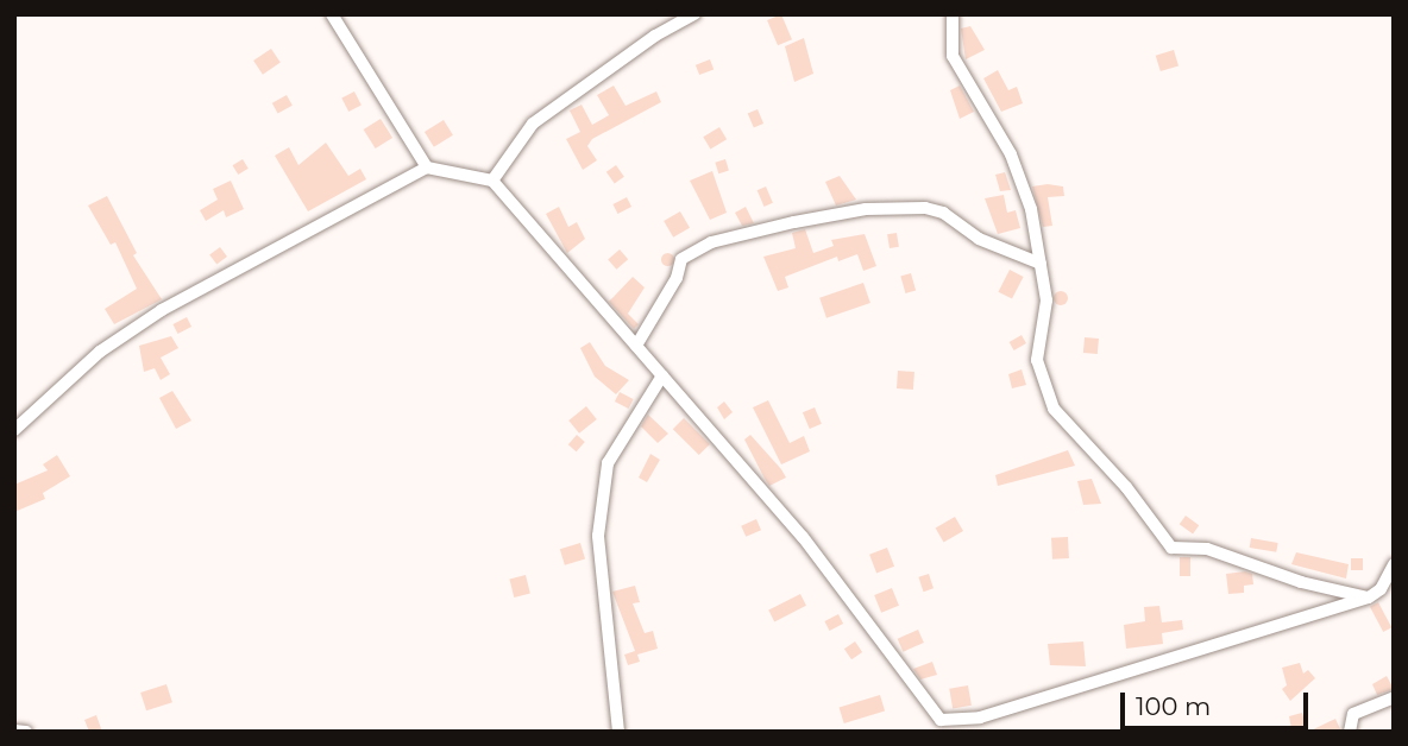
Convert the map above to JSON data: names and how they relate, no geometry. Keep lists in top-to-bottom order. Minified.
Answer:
{"scale_bar":"100 m"}
